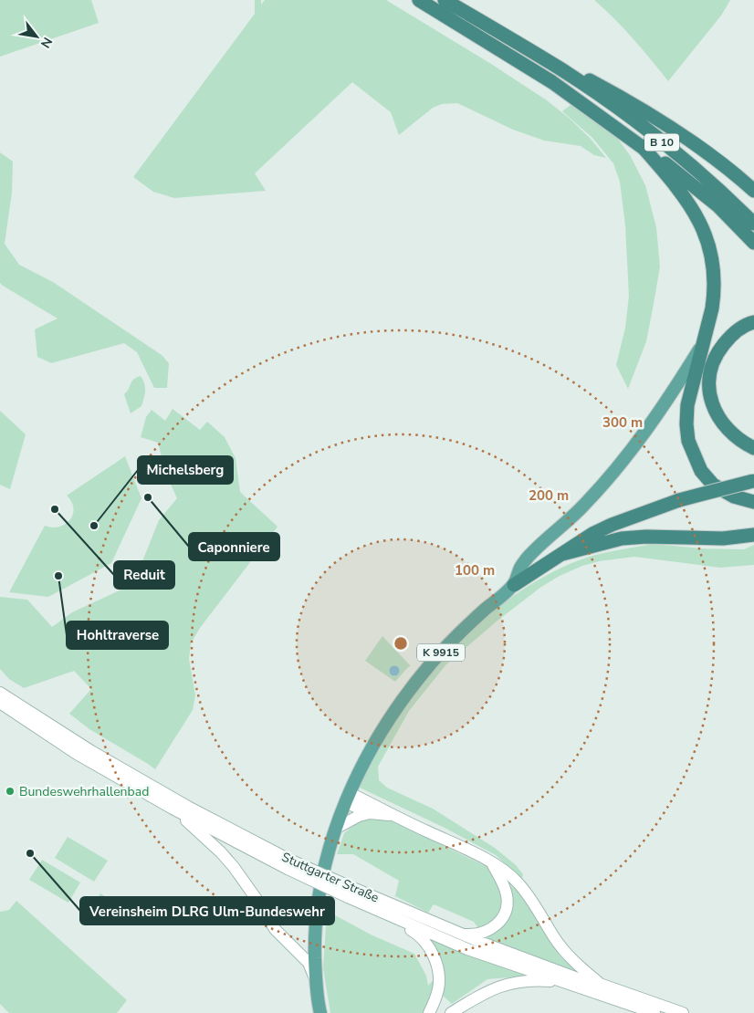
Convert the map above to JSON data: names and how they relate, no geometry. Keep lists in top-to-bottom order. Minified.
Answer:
{"streets":{"highway":["B 10","K 9915"],"main road":["Stuttgarter Straße"]},"places":["Caponniere","Reduit","Michelsberg","Hohltraverse","Bundeswehrhallenbad","Vereinsheim DLRG Ulm-Bundeswehr"],"north":"bottom right","rings":["300 m","200 m","100 m"]}
